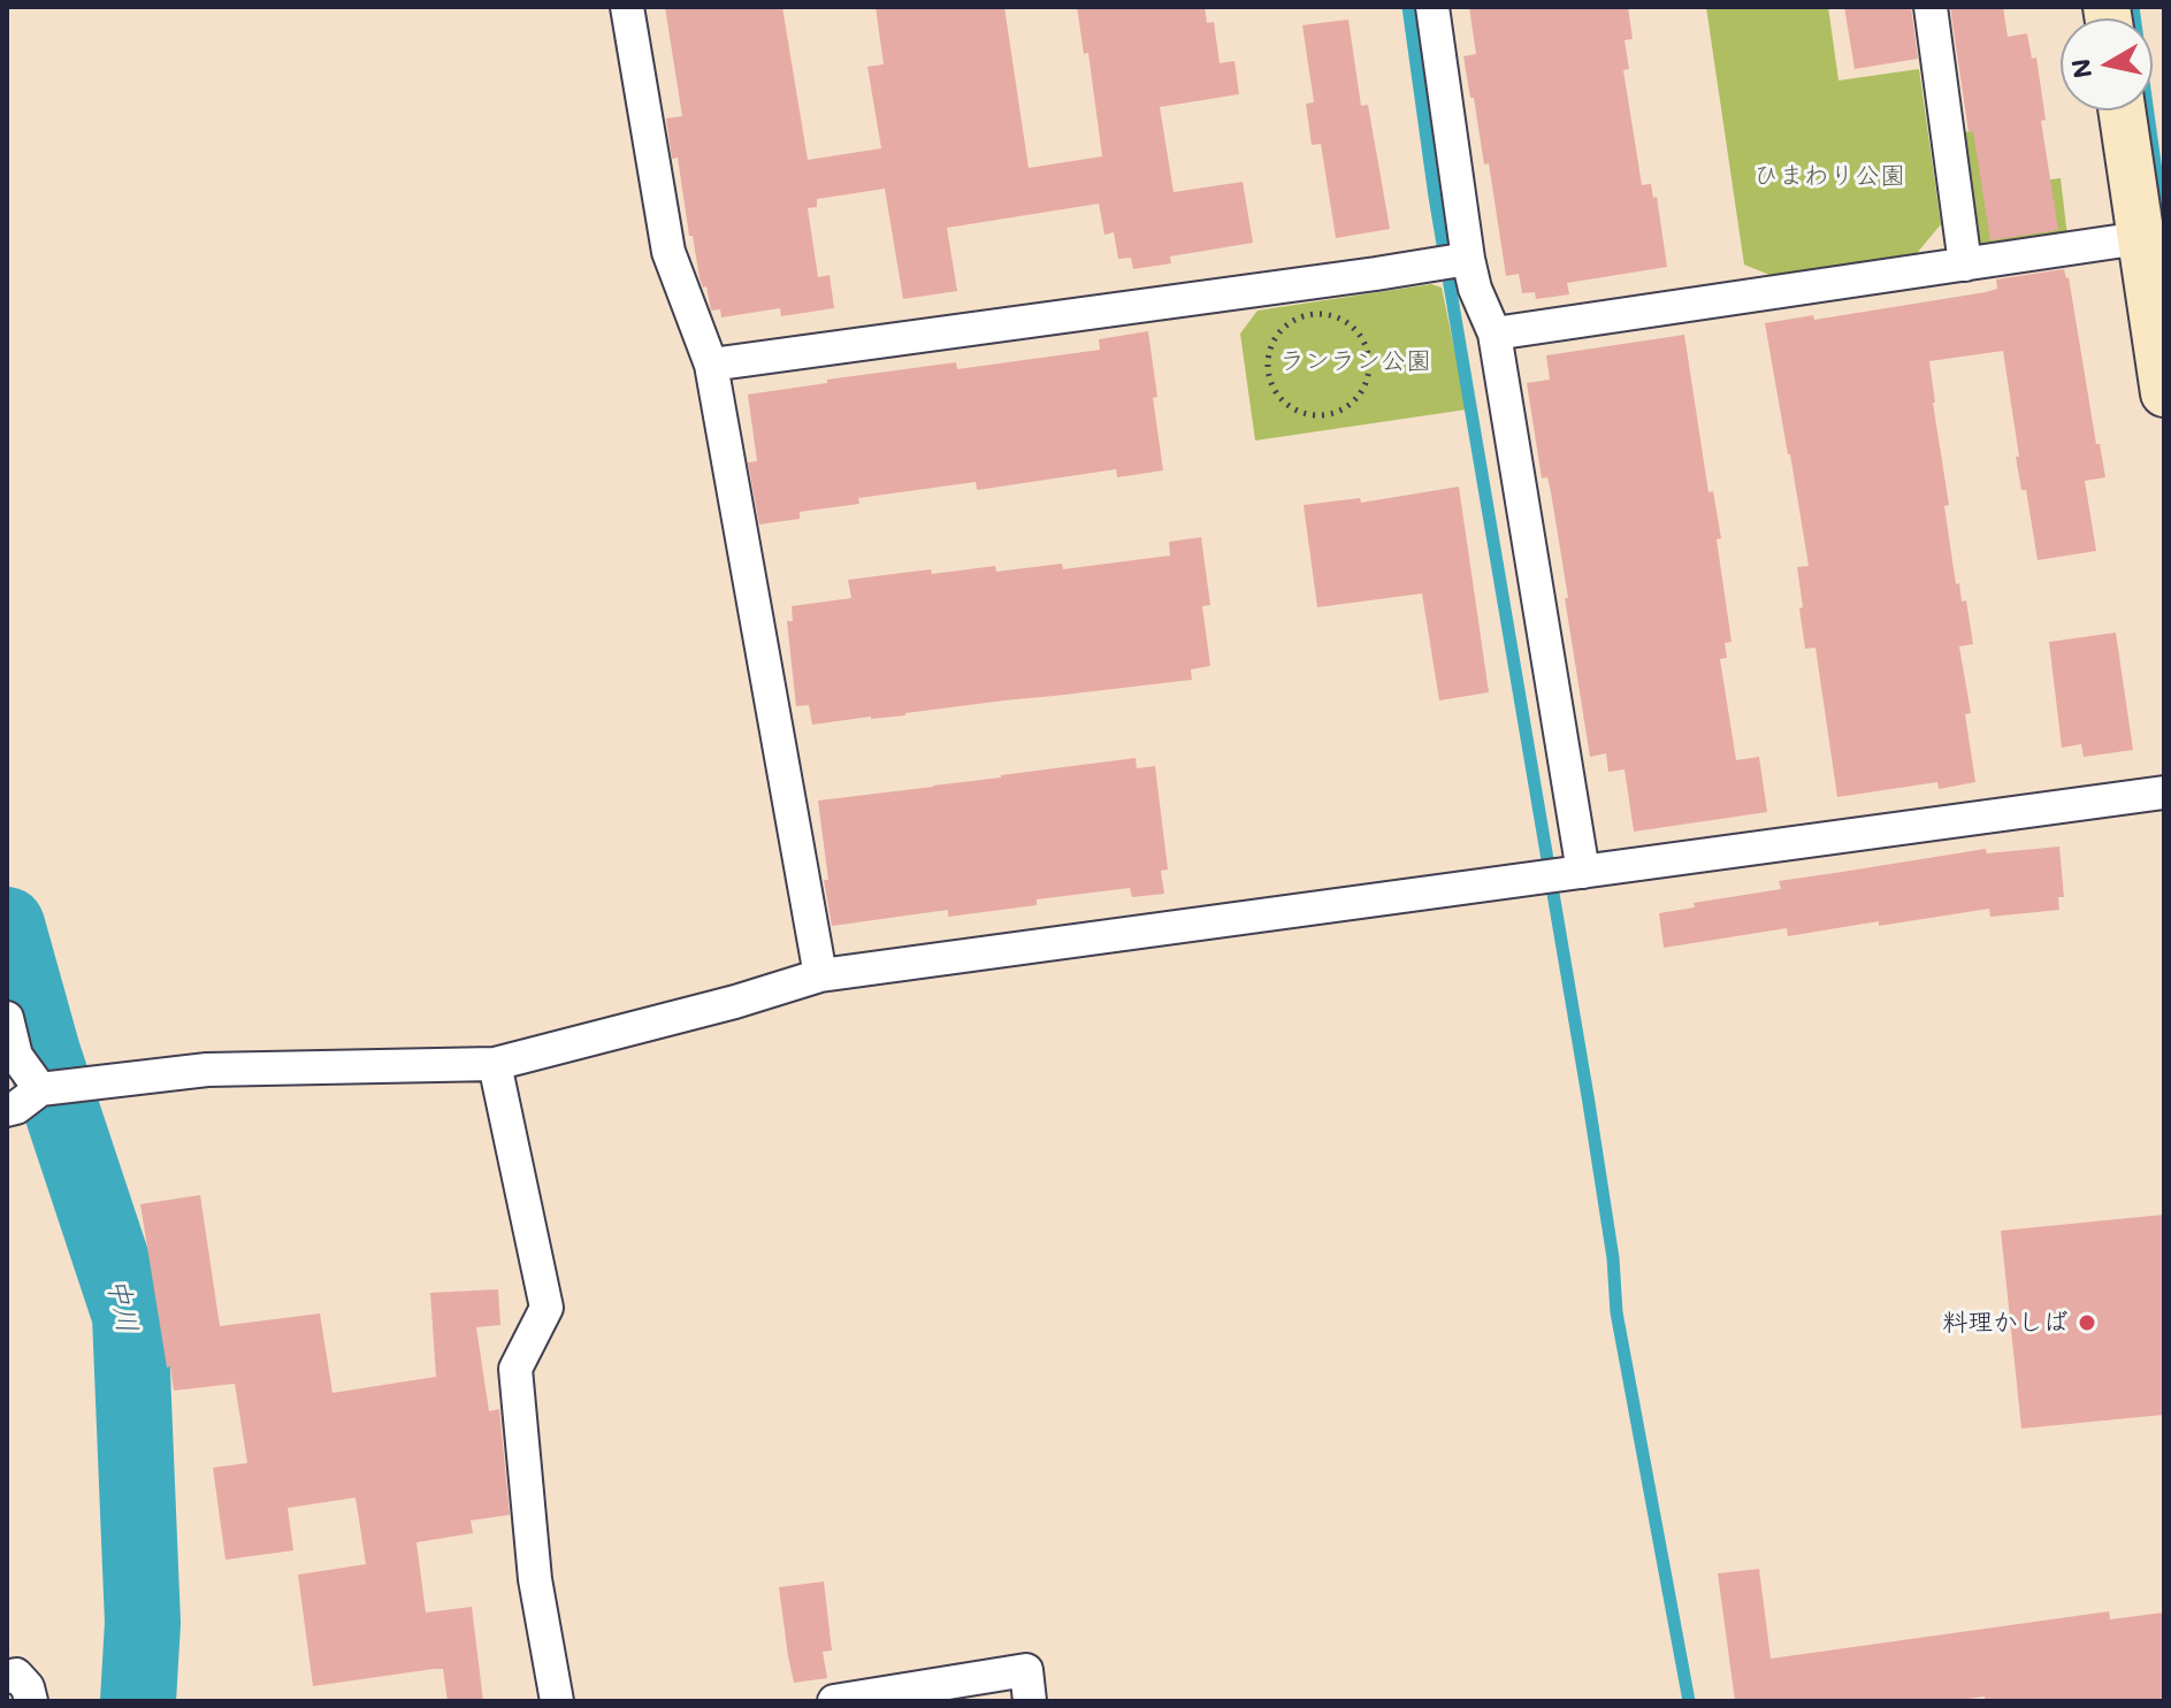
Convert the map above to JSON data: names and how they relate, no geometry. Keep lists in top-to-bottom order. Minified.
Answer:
{"water":["中川"],"parks":["ひまわり公園","ランラン公園"],"places":["料理かしば"],"north":"left"}
